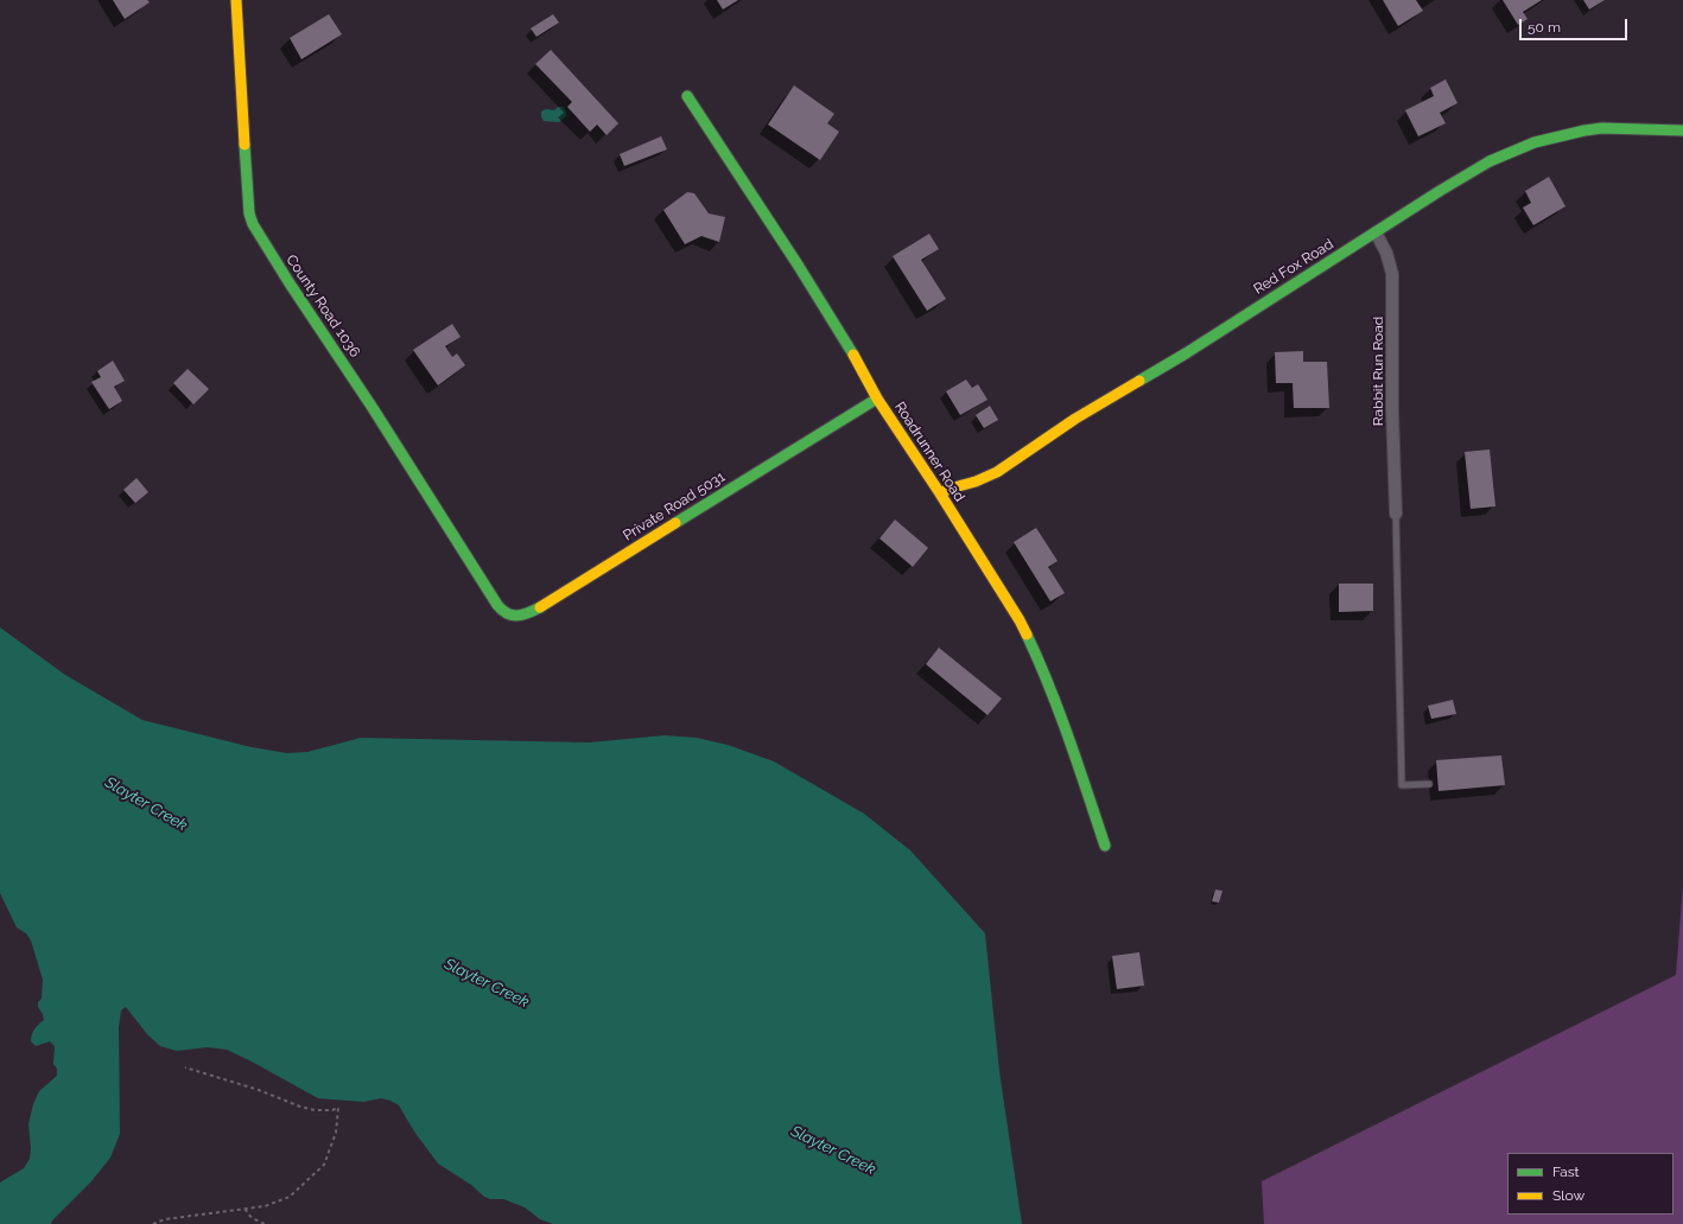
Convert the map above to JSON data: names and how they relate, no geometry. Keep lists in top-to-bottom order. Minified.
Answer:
{"streets":{"street":["Red Fox Road","County Road 1036","Rabbit Run Road","Roadrunner Road","Private Road 5031"]},"crossings":[["Red Fox Road","Rabbit Run Road"],["Red Fox Road","Roadrunner Road"],["County Road 1036","Private Road 5031"],["Roadrunner Road","Private Road 5031"]],"water":["Slayter Creek"],"legend":["Fast","Slow"],"scale_bar":"50 m"}
